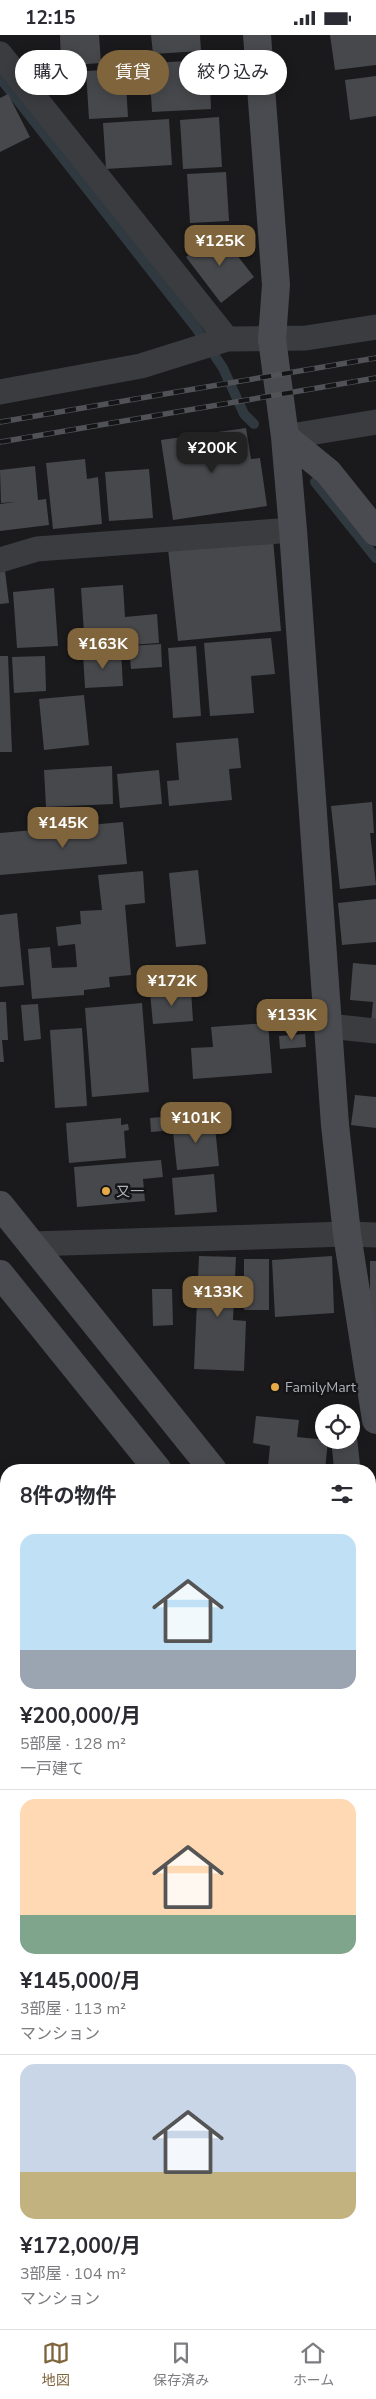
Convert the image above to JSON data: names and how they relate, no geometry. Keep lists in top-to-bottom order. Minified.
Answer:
{"places":["又一","FamilyMart"],"page":{"status":"12:15","chip":["購入","賃貸","絞り込み"],"price":["¥125K","¥200K","¥163K","¥145K","¥172K","¥133K","¥101K","¥133K"],"heading":"8件の物件","list":[{"name":"¥200,000/月","note":"5部屋 · 128 m² · 一戸建て"},{"name":"¥145,000/月","note":"3部屋 · 113 m² · マンション"},{"name":"¥172,000/月","note":"3部屋 · 104 m² · マンション"}],"tabs":["地図","保存済み","ホーム"]}}
